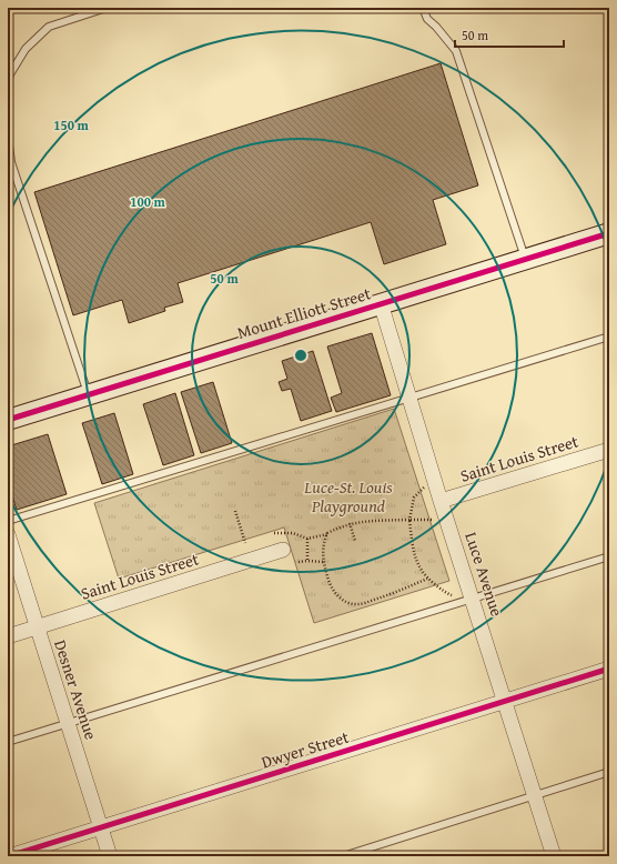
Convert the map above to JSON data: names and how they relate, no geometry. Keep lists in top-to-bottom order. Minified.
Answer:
{"streets":{"street":["Mount Elliott Street","Saint Louis Street","Luce Avenue","Desner Avenue","Dwyer Street"]},"crossings":[["Mount Elliott Street","Luce Avenue"],["Saint Louis Street","Luce Avenue"],["Saint Louis Street","Desner Avenue"],["Luce Avenue","Dwyer Street"],["Desner Avenue","Dwyer Street"]],"parks":["Luce-St. Louis Playground"],"scale_bar":"50 m","rings":["150 m","100 m","50 m"]}
